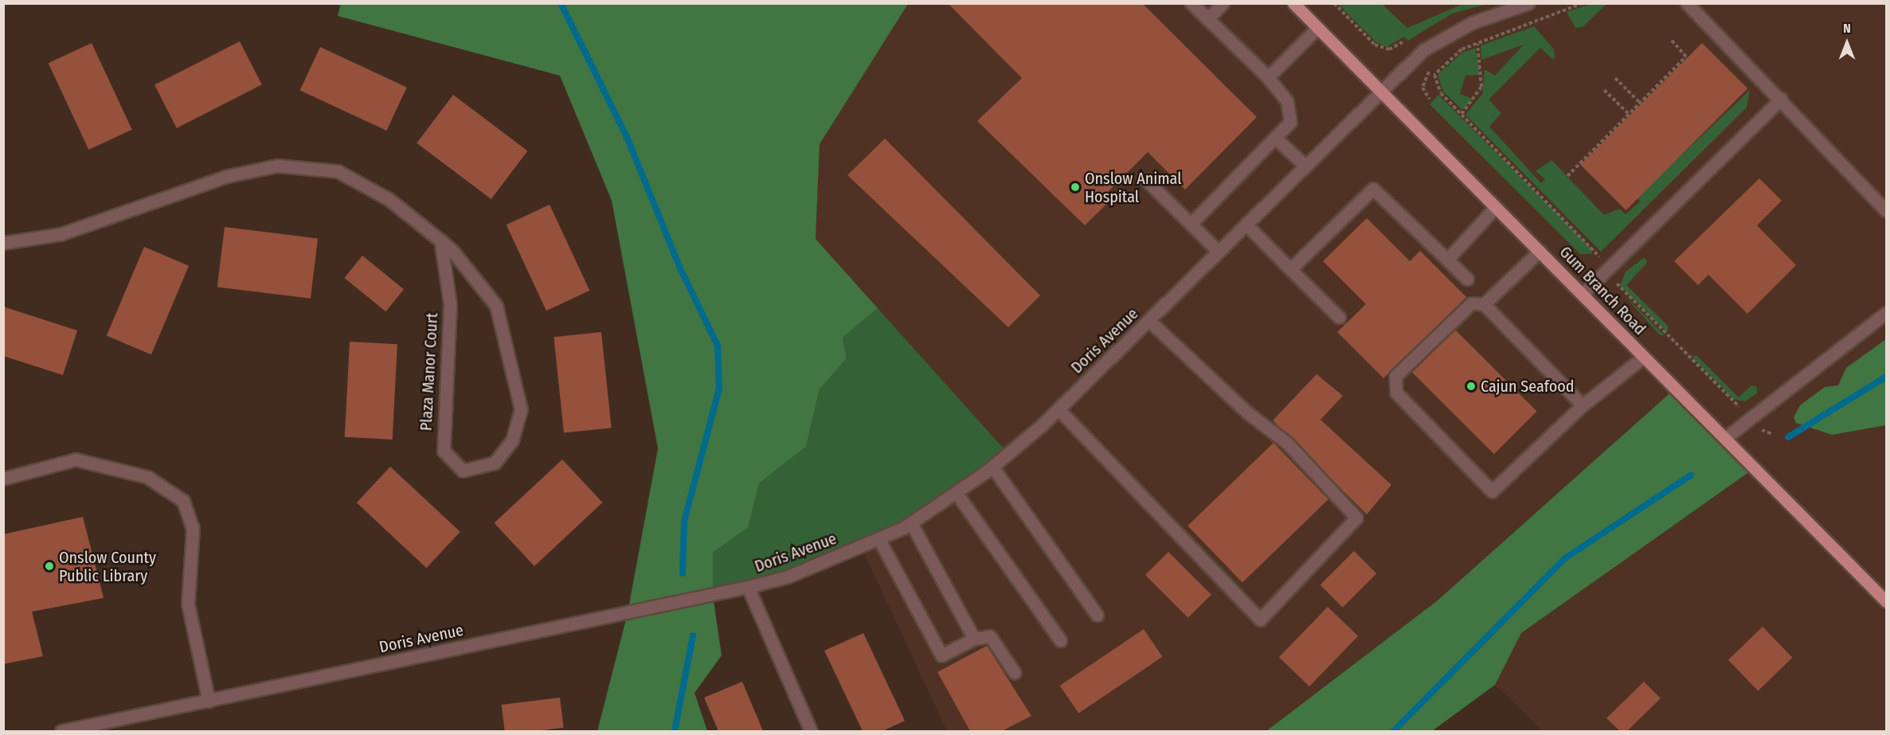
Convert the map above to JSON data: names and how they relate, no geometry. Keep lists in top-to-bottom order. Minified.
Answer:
{"streets":{"main road":["Gum Branch Road"],"street":["Doris Avenue","Plaza Manor Court"]},"crossings":[["Gum Branch Road","Doris Avenue"]],"places":["Onslow Animal Hospital","Cajun Seafood","Onslow County Public Library"],"north":"top"}
